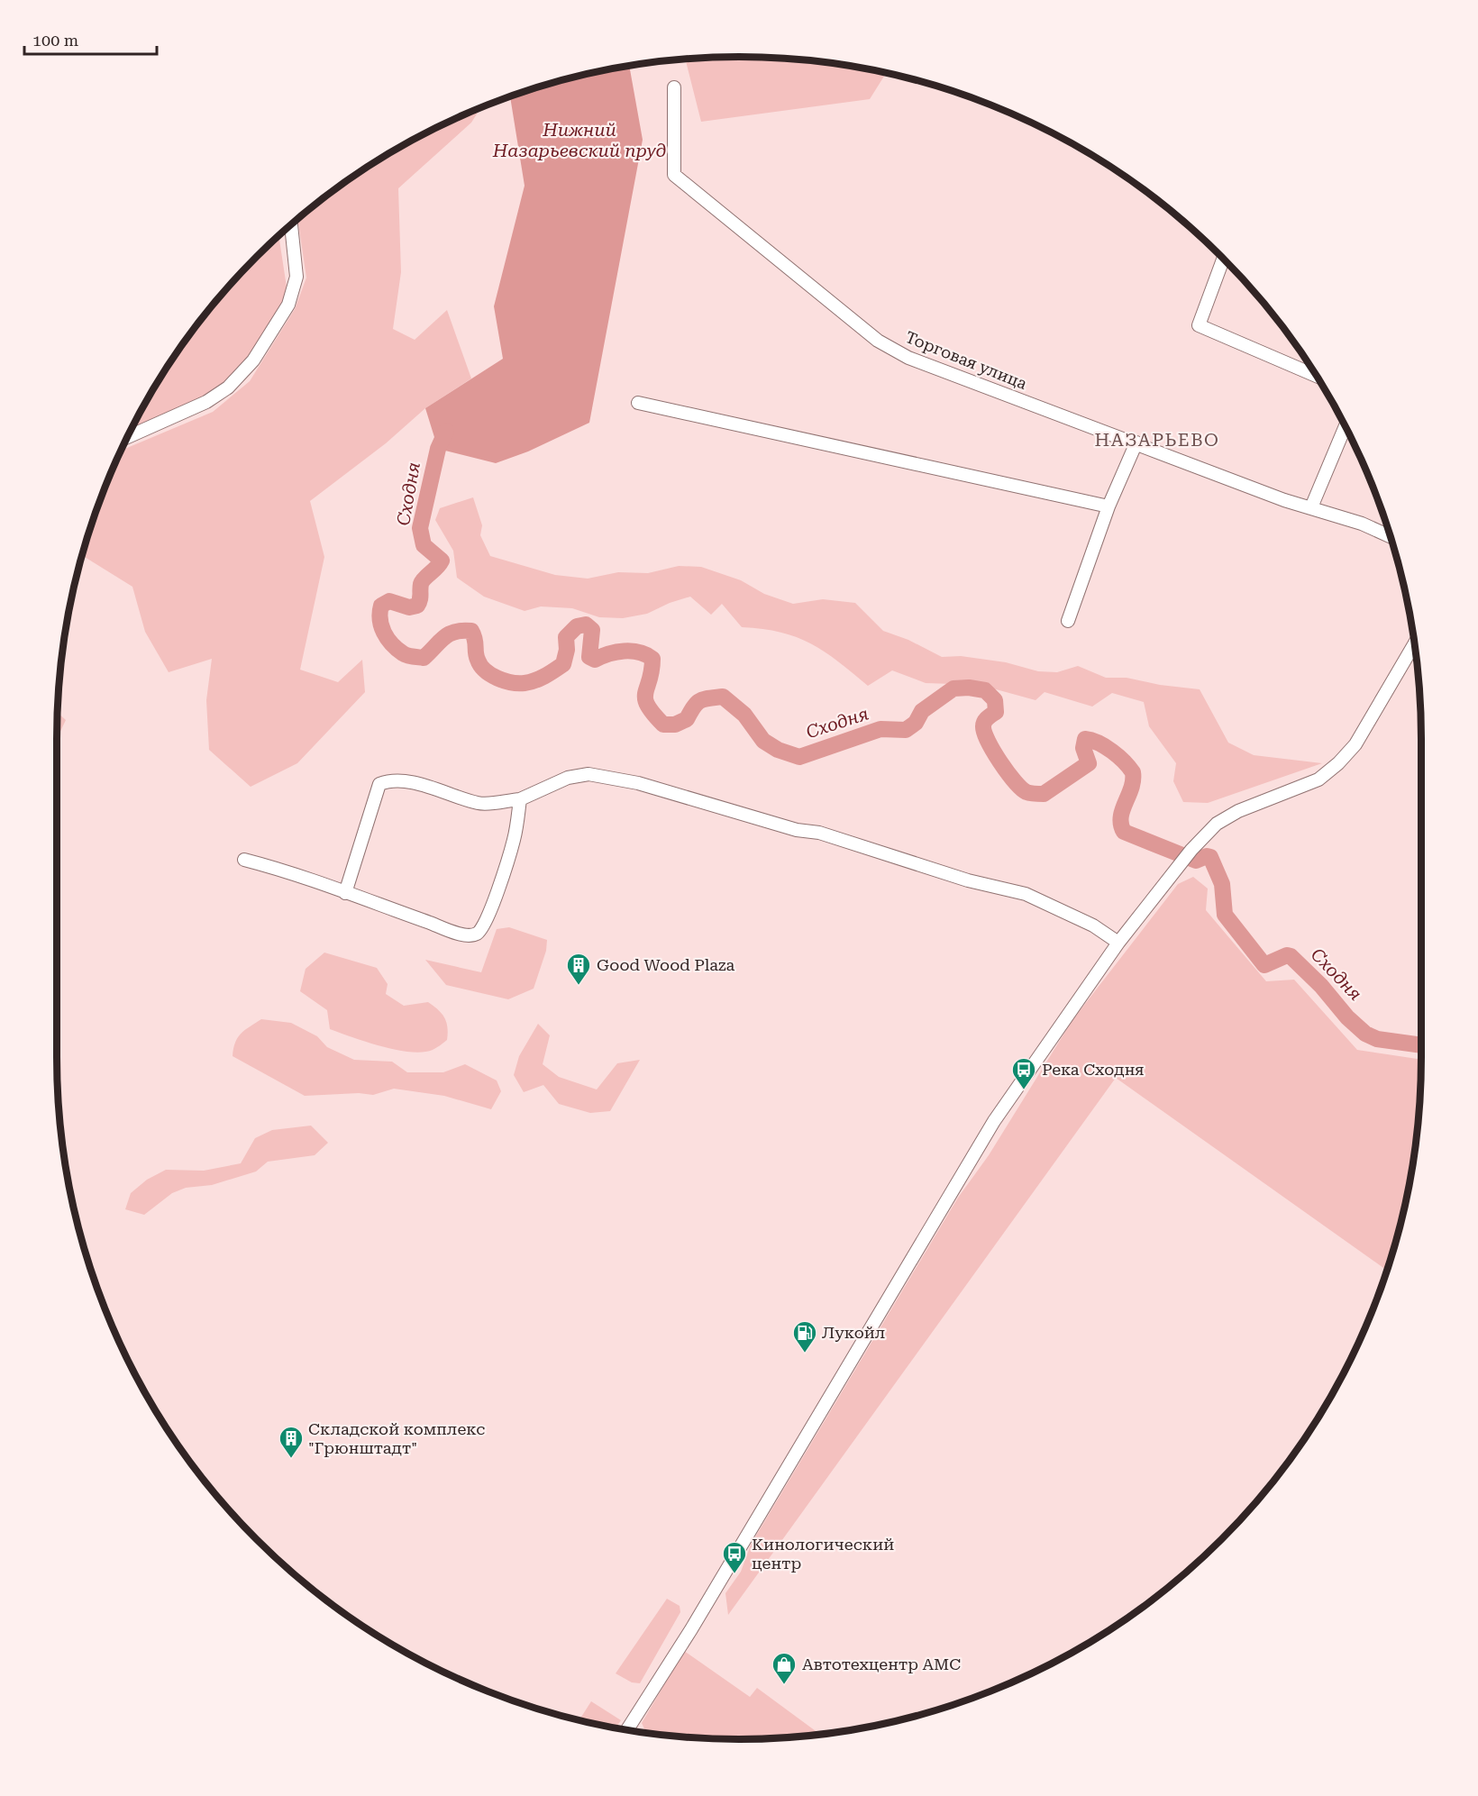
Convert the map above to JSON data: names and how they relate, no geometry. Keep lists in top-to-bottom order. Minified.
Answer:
{"streets":{"street":["Торговая улица"]},"districts":["НАЗАРЬЕВО"],"water":["Нижний Назарьевский пруд","Сходня"],"places":{"building":["Good Wood Plaza","Складской комплекс \"Грюнштадт\""],"bus stop":["Река Сходня","Кинологический центр"],"fuel station":["Лукойл"],"shop":["Автотехцентр АМС"]},"scale_bar":"100 m"}
